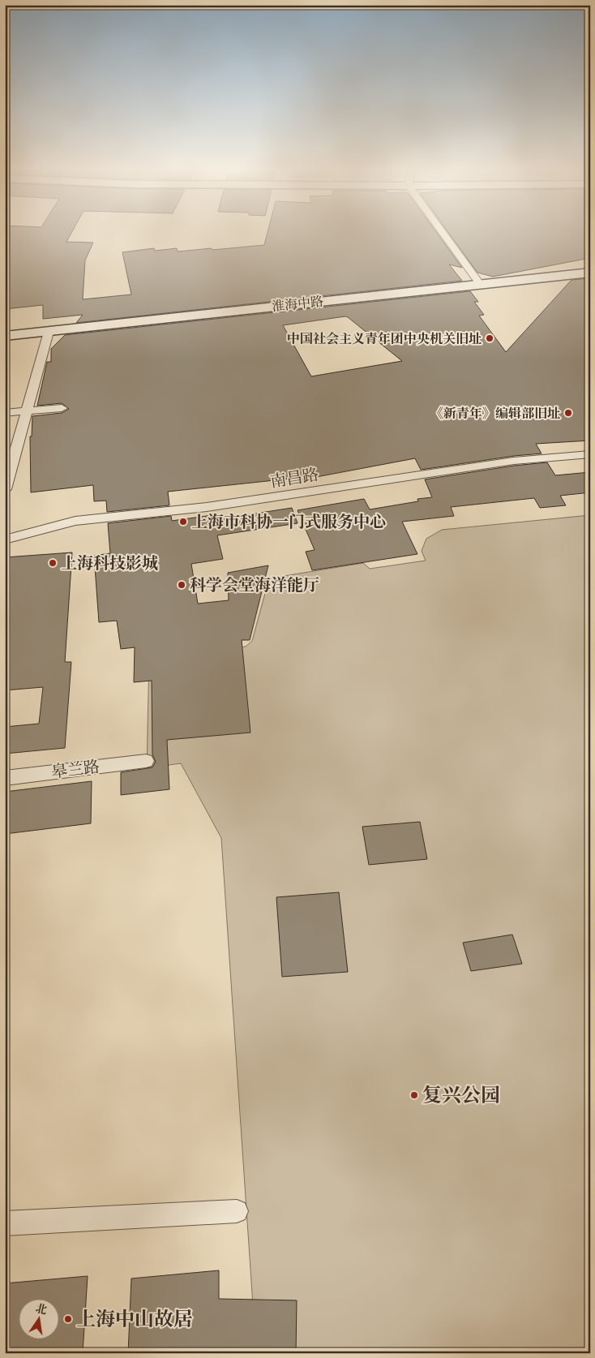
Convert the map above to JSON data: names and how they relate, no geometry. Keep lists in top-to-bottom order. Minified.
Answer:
{"streets":{"street":["淮海中路","南昌路","皋兰路"]},"places":["中国社会主义青年团中央机关旧址","《新青年》编辑部旧址","上海市科协一门式服务中心","上海科技影城","科学会堂海洋能厅","复兴公园","上海中山故居"],"north":"top"}
